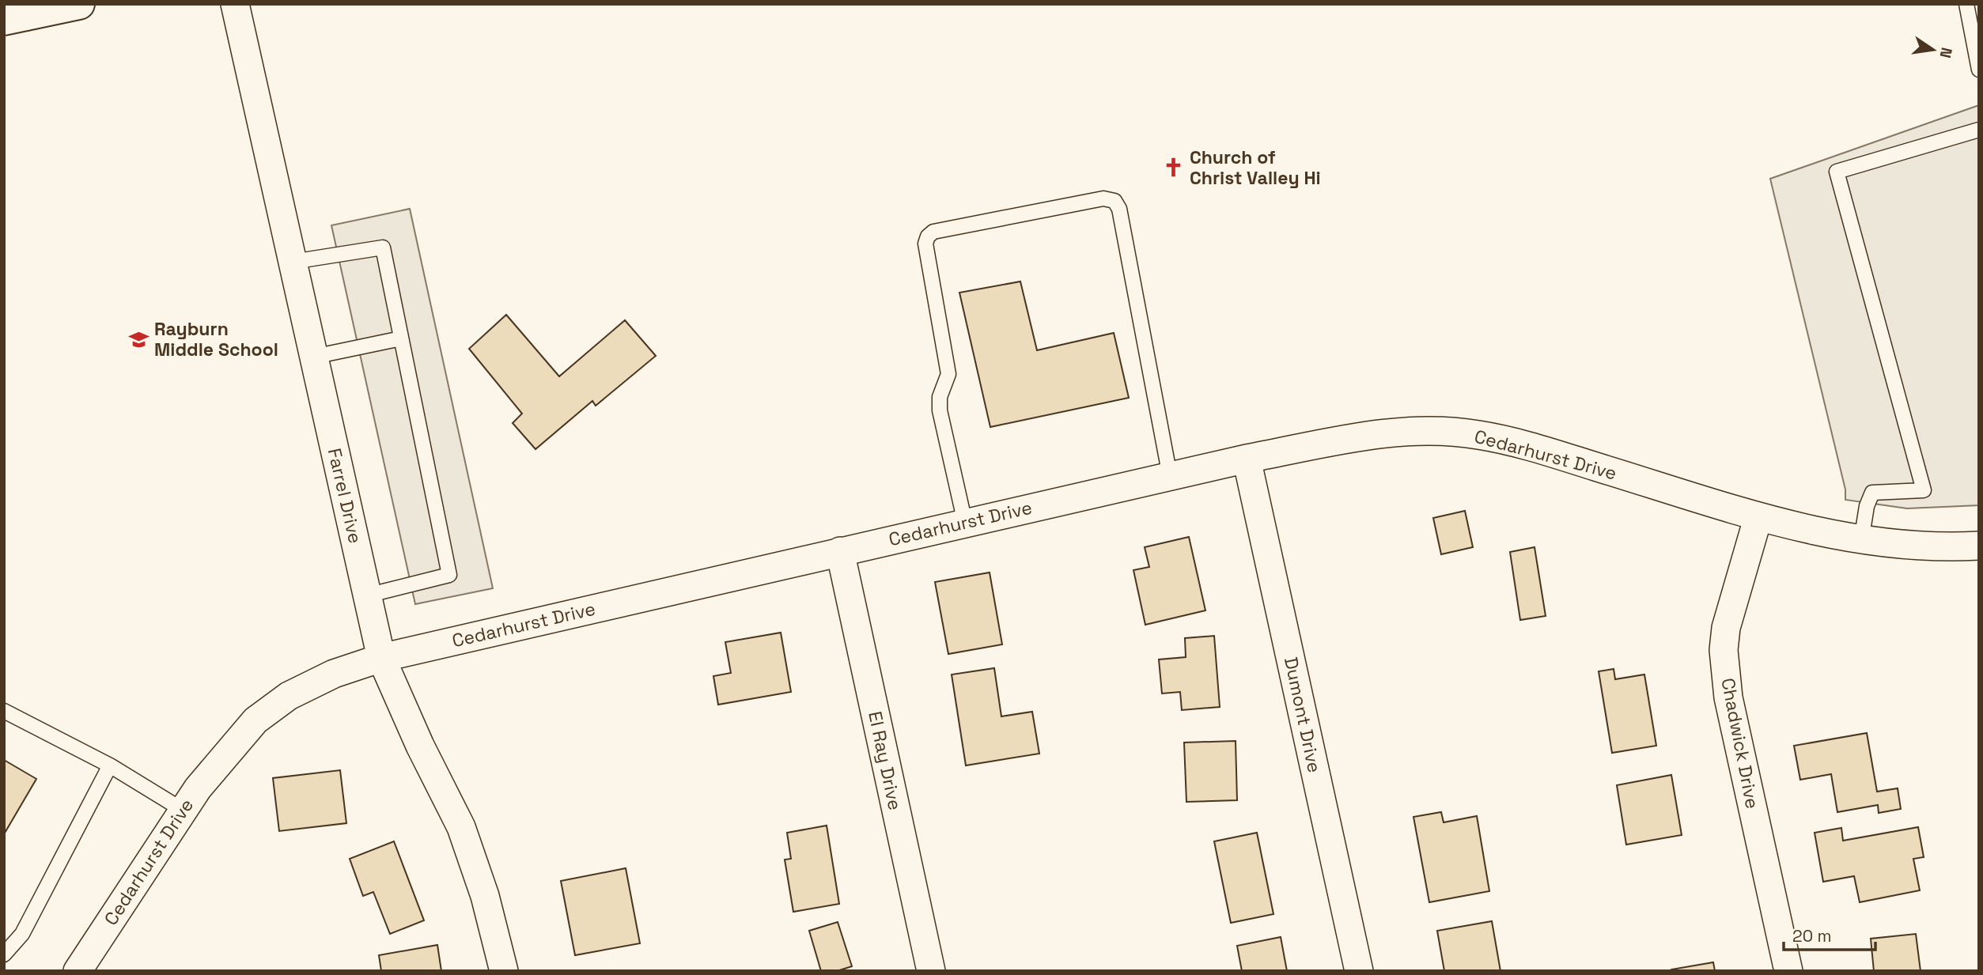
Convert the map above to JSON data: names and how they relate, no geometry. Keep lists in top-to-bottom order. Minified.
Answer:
{"streets":{"street":["Cedarhurst Drive","Farrel Drive","Dumont Drive","Chadwick Drive","El Ray Drive"]},"crossings":[["Cedarhurst Drive","Farrel Drive"],["Cedarhurst Drive","Dumont Drive"],["Cedarhurst Drive","Chadwick Drive"],["Cedarhurst Drive","El Ray Drive"]],"places":{"church":["Church of Christ Valley Hi"],"school or university":["Rayburn Middle School"]},"scale_bar":"20 m","north":"right"}
